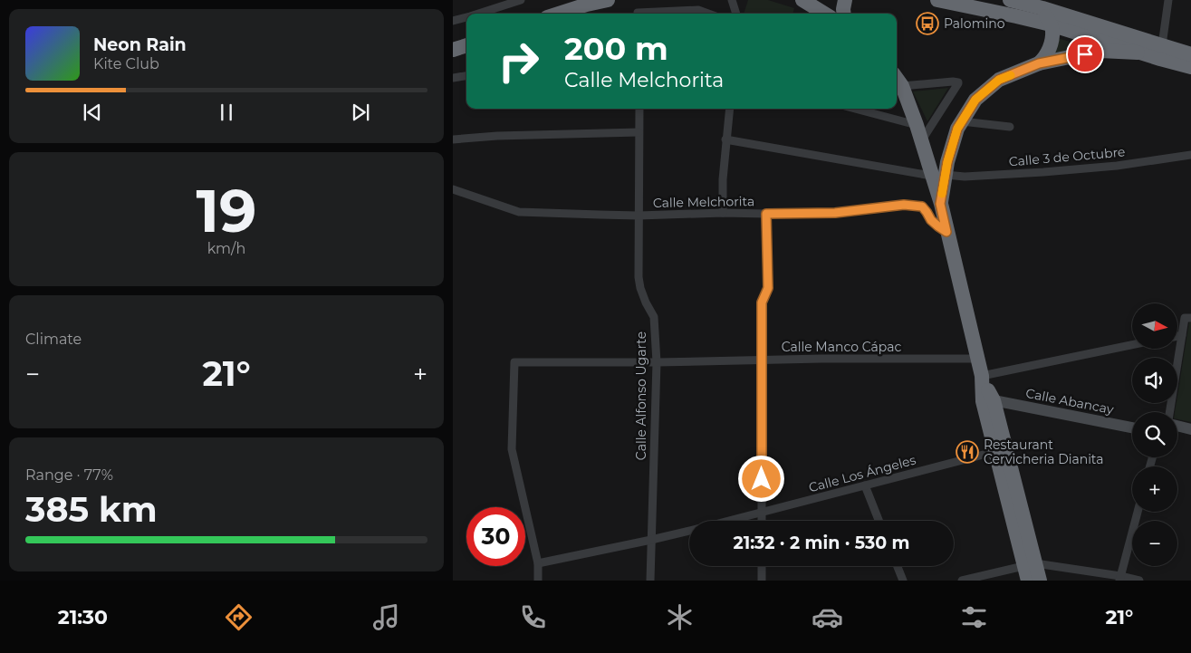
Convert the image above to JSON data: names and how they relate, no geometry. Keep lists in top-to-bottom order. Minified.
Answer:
{"streets":{"street":["Calle 3 de Octubre","Calle Melchorita","Calle Manco Cápac","Calle Alfonso Ugarte","Calle Abancay","Calle Los Ángeles"]},"crossings":[["Calle Melchorita","Calle Alfonso Ugarte"],["Calle Manco Cápac","Calle Alfonso Ugarte"],["Calle Manco Cápac","Calle Los Ángeles"],["Calle Alfonso Ugarte","Calle Los Ángeles"]],"places":{"bus stop":["Palomino"],"restaurant":["Restaurant Cervicheria Dianita"]},"north":"right","page":{"turn":["200 m","Calle Melchorita"],"song":["Neon Rain","Kite Club"],"tile":[["19","km/h"],"Climate",["Range · 77%","385 km"]],"map_buttons":["+","−"],"heat":["−","21°","+"],"limit":"30","trip":"21:32 · 2 min · 530 m","tabs":["21:30","21°"]}}
